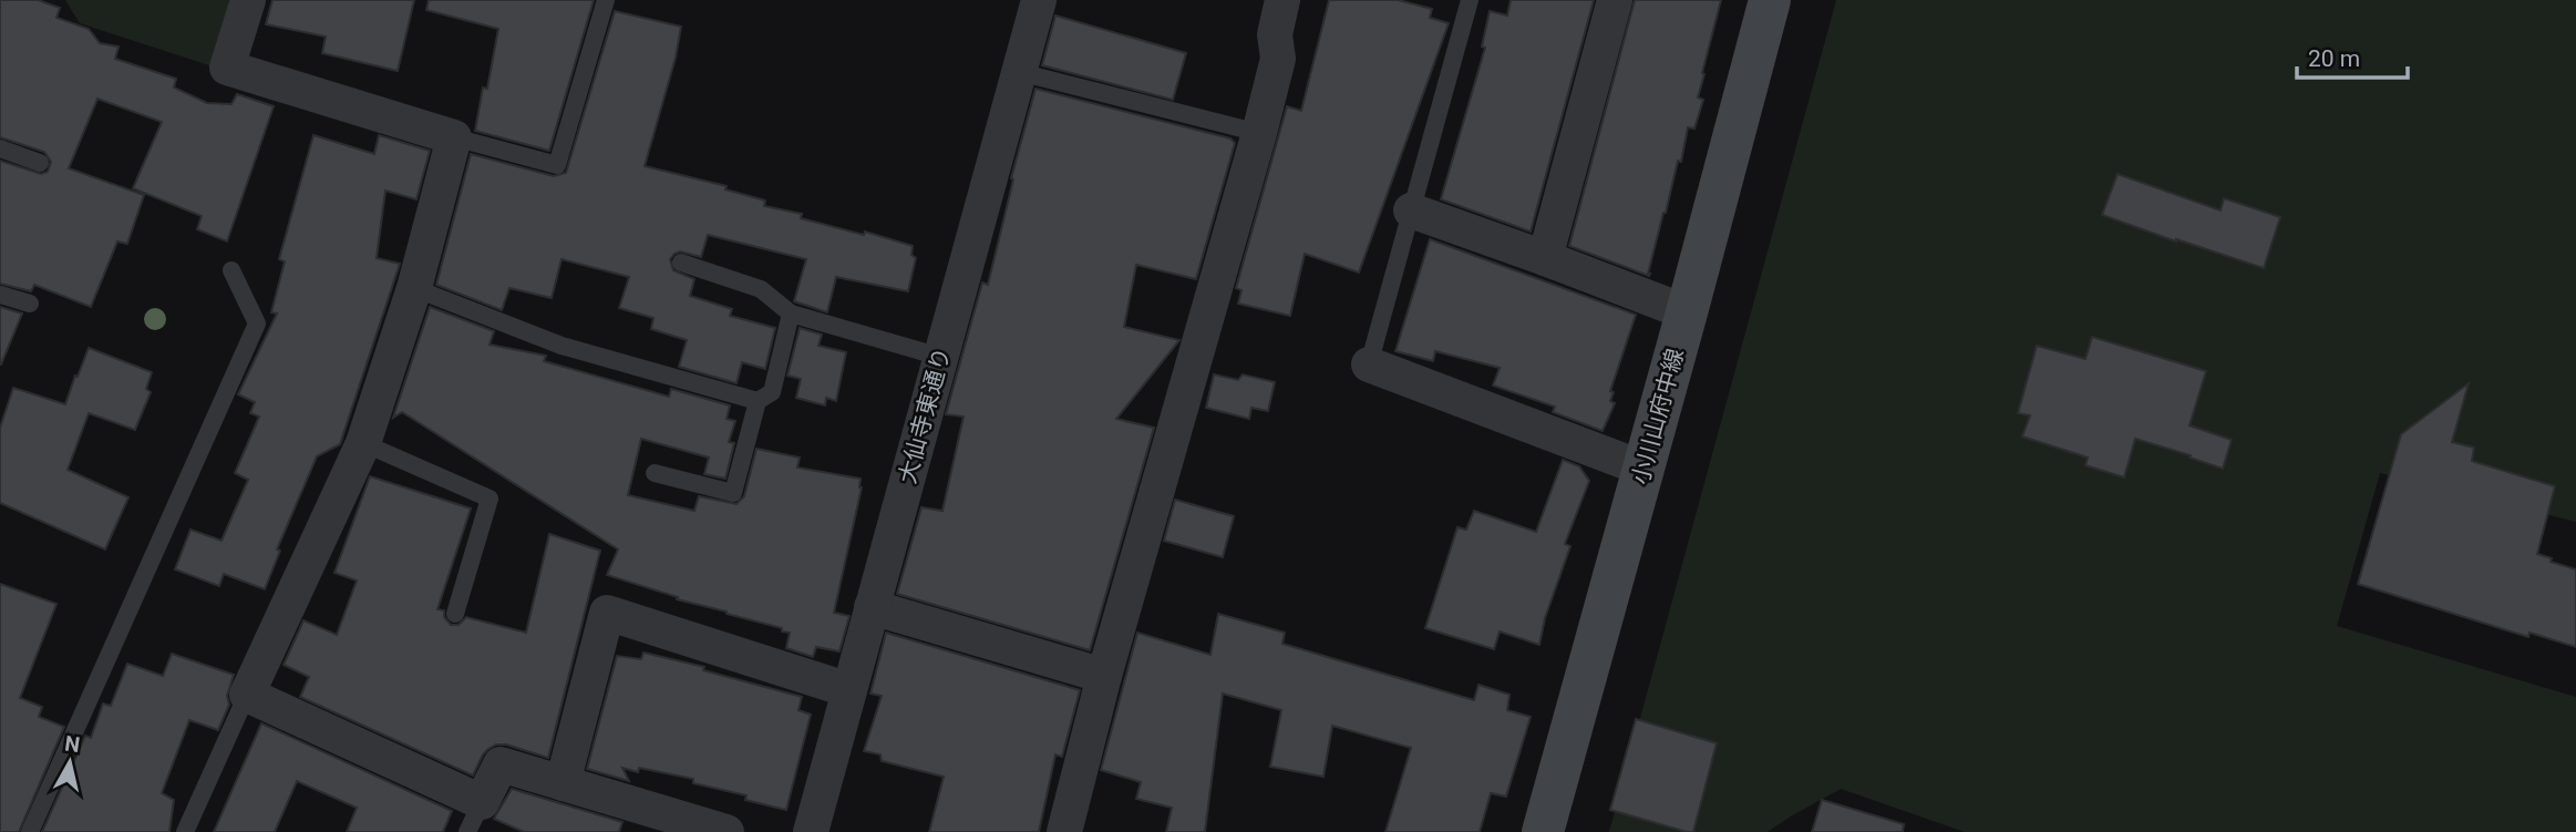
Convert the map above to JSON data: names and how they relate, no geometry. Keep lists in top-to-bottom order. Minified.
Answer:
{"streets":{"main road":["小川山府中線"],"street":["大仙寺東通り"]},"scale_bar":"20 m","north":"top"}
